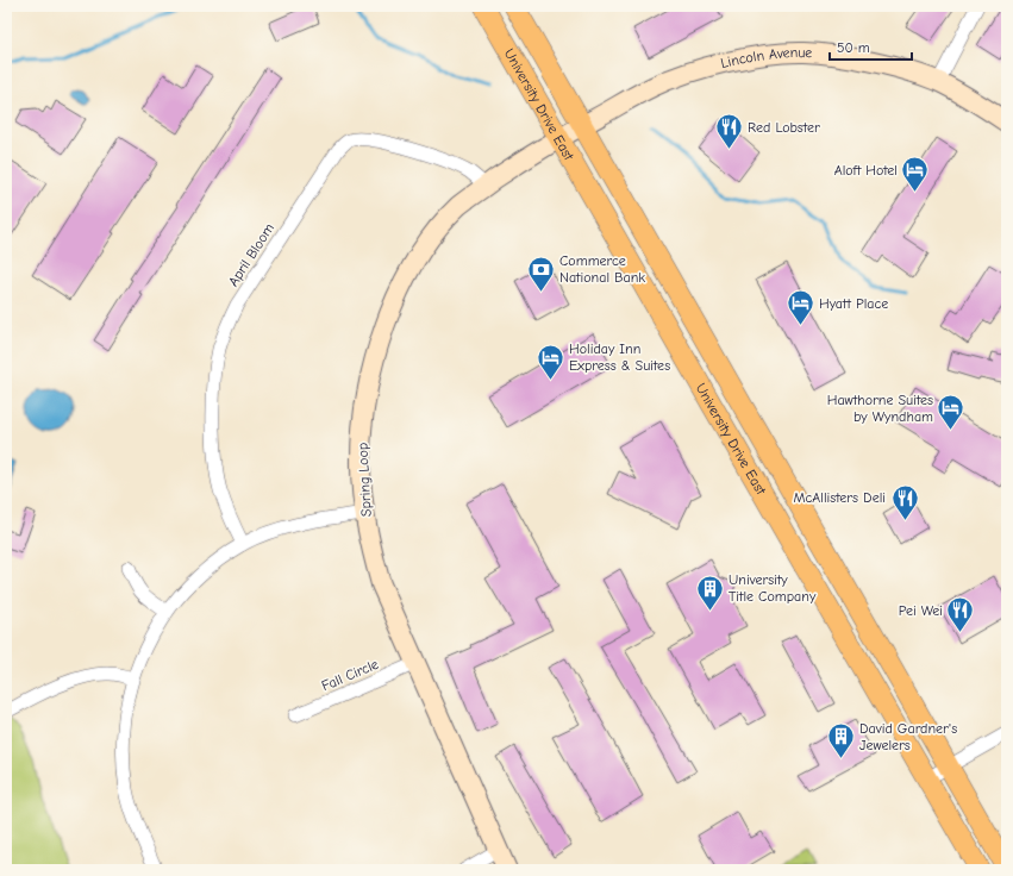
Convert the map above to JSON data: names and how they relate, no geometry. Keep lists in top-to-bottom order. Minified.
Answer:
{"streets":{"main road":["University Drive East"],"street":["Lincoln Avenue","April Bloom","Spring Loop","Fall Circle"]},"crossings":[["Lincoln Avenue","University Drive East"],["Lincoln Avenue","Spring Loop"],["University Drive East","Spring Loop"],["April Bloom","Spring Loop"],["Spring Loop","Fall Circle"]],"places":{"restaurant":["Red Lobster","McAllisters Deli","Pei Wei"],"hotel":["Aloft Hotel","Hyatt Place","Holiday Inn Express & Suites","Hawthorne Suites by Wyndham"],"bank":["Commerce National Bank"],"building":["University Title Company","David Gardner's Jewelers"]},"scale_bar":"50 m"}
